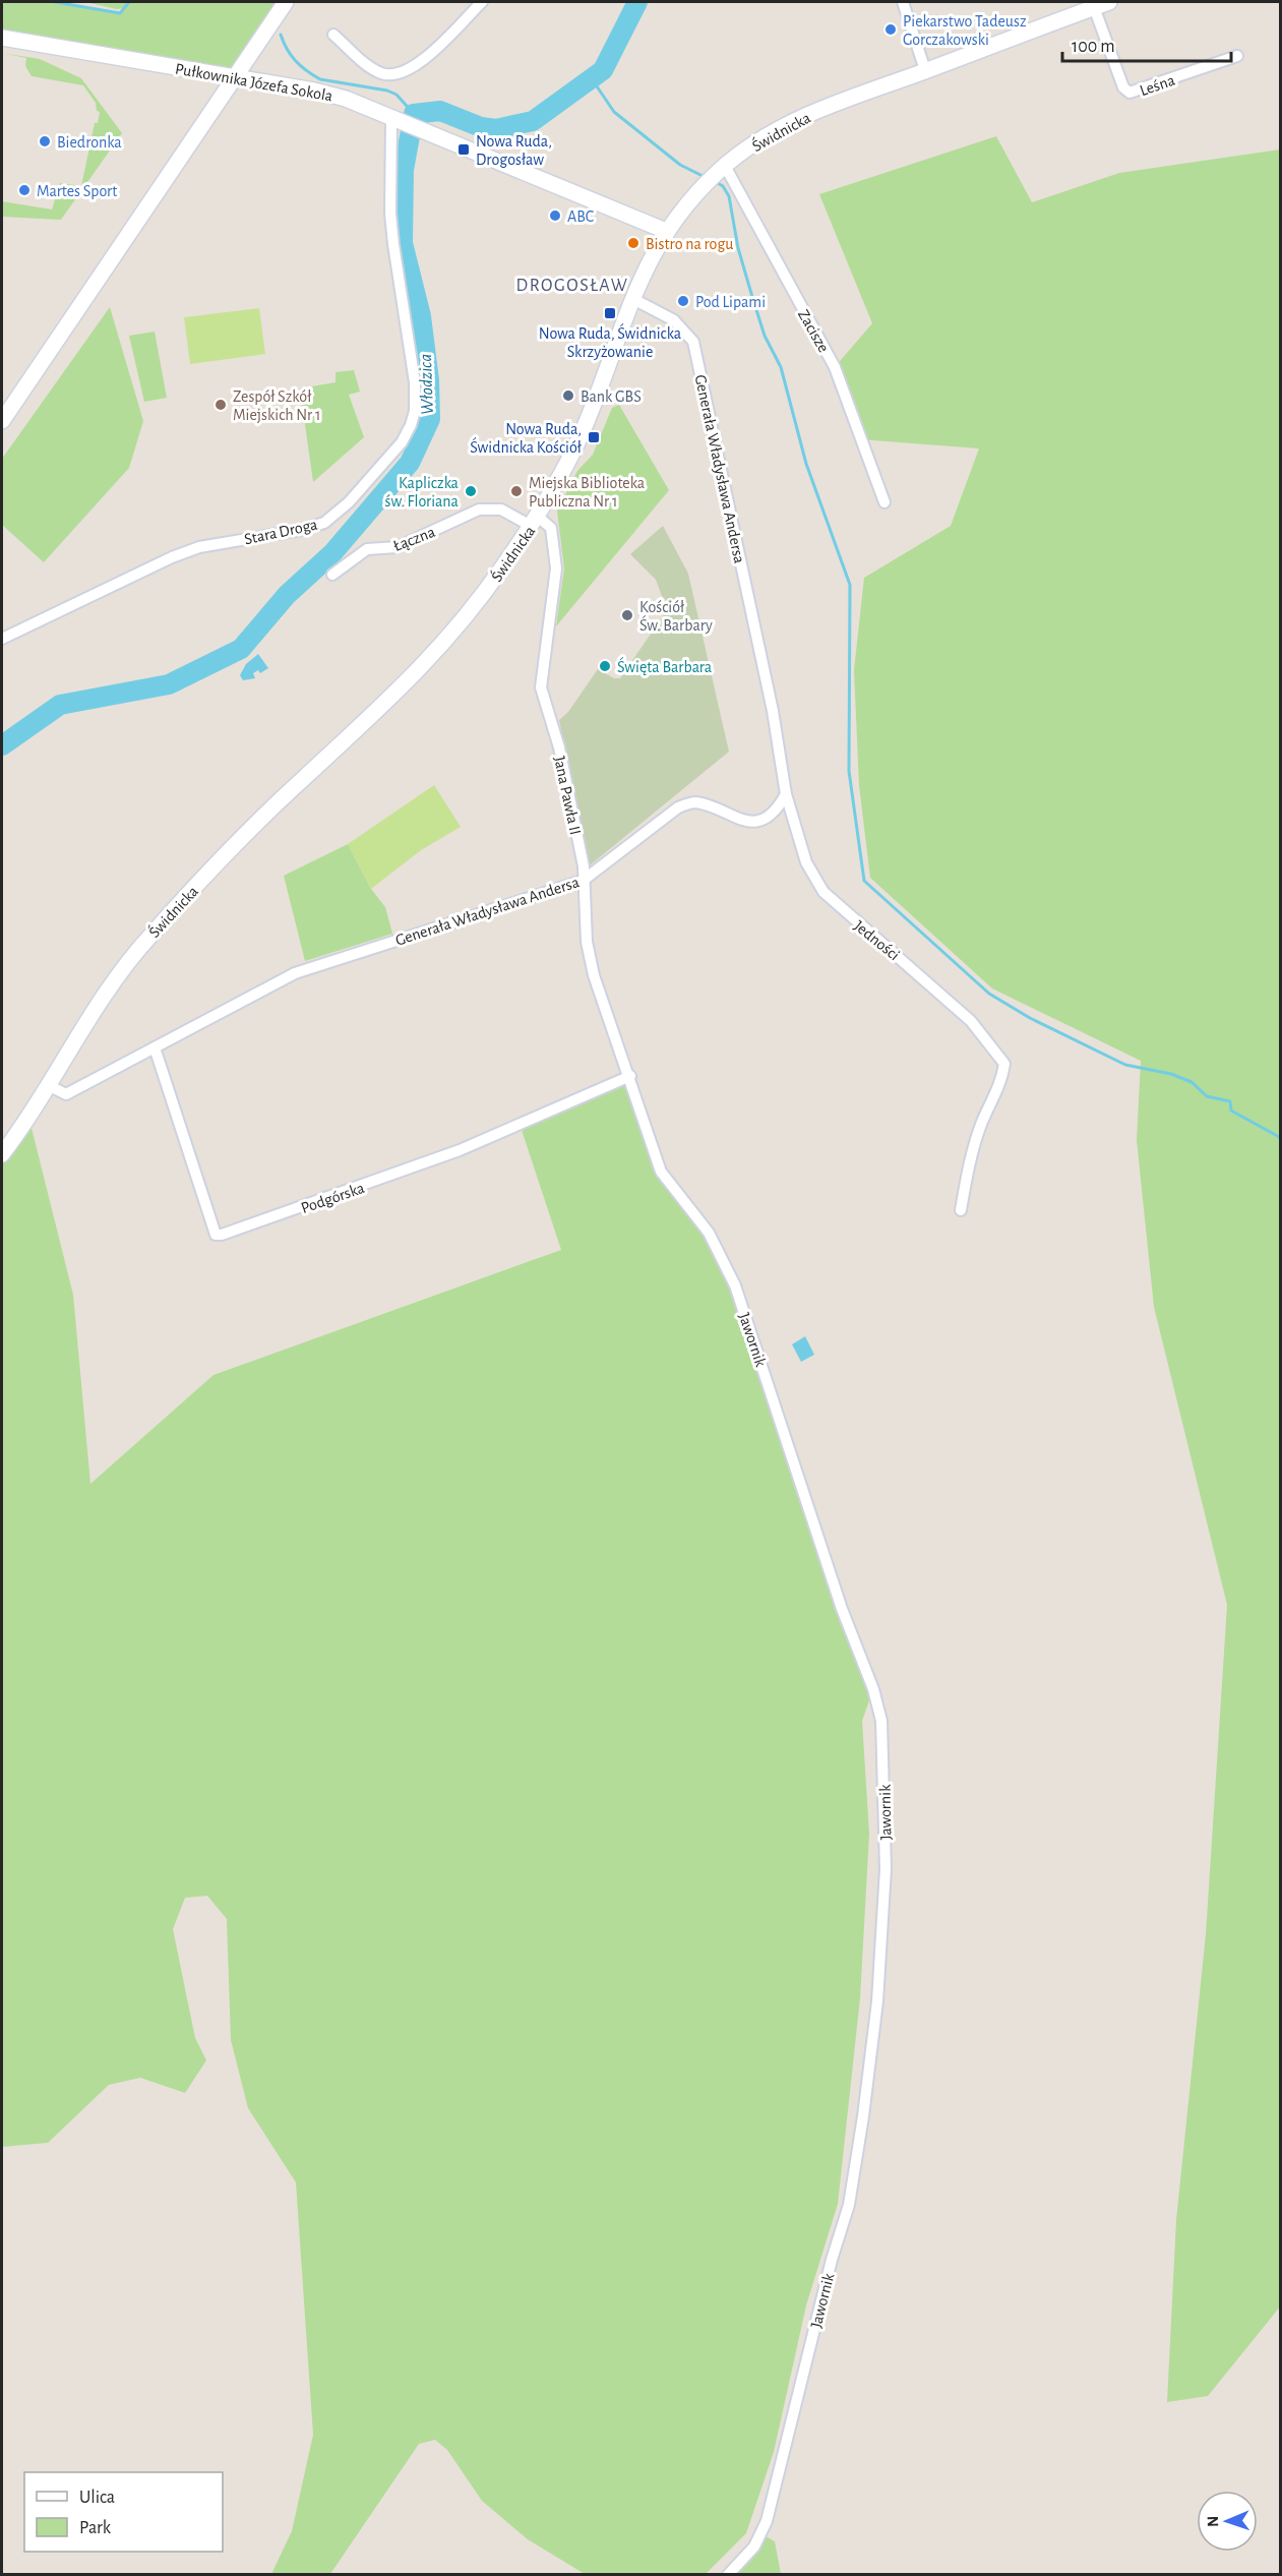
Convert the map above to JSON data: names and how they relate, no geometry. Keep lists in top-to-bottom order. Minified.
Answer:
{"streets":{"street":["Pułkownika Józefa Sokola","Leśna","Świdnicka","Zacisze","Generała Władysława Andersa","Stara Droga","Łączna","Jana Pawła II","Jedności","Podgórska","Jawornik"]},"crossings":[["Pułkownika Józefa Sokola","Świdnicka"],["Pułkownika Józefa Sokola","Stara Droga"],["Leśna","Świdnicka"],["Świdnicka","Zacisze"],["Świdnicka","Generała Władysława Andersa"],["Świdnicka","Łączna"],["Świdnicka","Jana Pawła II"],["Generała Władysława Andersa","Jana Pawła II"],["Generała Władysława Andersa","Jedności"],["Generała Władysława Andersa","Podgórska"],["Łączna","Jana Pawła II"],["Jana Pawła II","Podgórska"],["Jana Pawła II","Jawornik"],["Podgórska","Jawornik"]],"districts":["DROGOSŁAW"],"water":["Włodzica"],"places":{"other":["Piekarstwo Tadeusz Gorczakowski","Biedronka","Martes Sport","ABC","Bistro na rogu","Pod Lipami","Bank GBS","Zespół Szkół Miejskich Nr 1","Kapliczka św. Floriana","Miejska Biblioteka Publiczna Nr 1","Kościół Św. Barbary","Święta Barbara"],"transit":["Nowa Ruda, Drogosław","Nowa Ruda, Świdnicka Skrzyżowanie","Nowa Ruda, Świdnicka Kościół"]},"legend":["Ulica","Park"],"scale_bar":"100 m","north":"left"}
